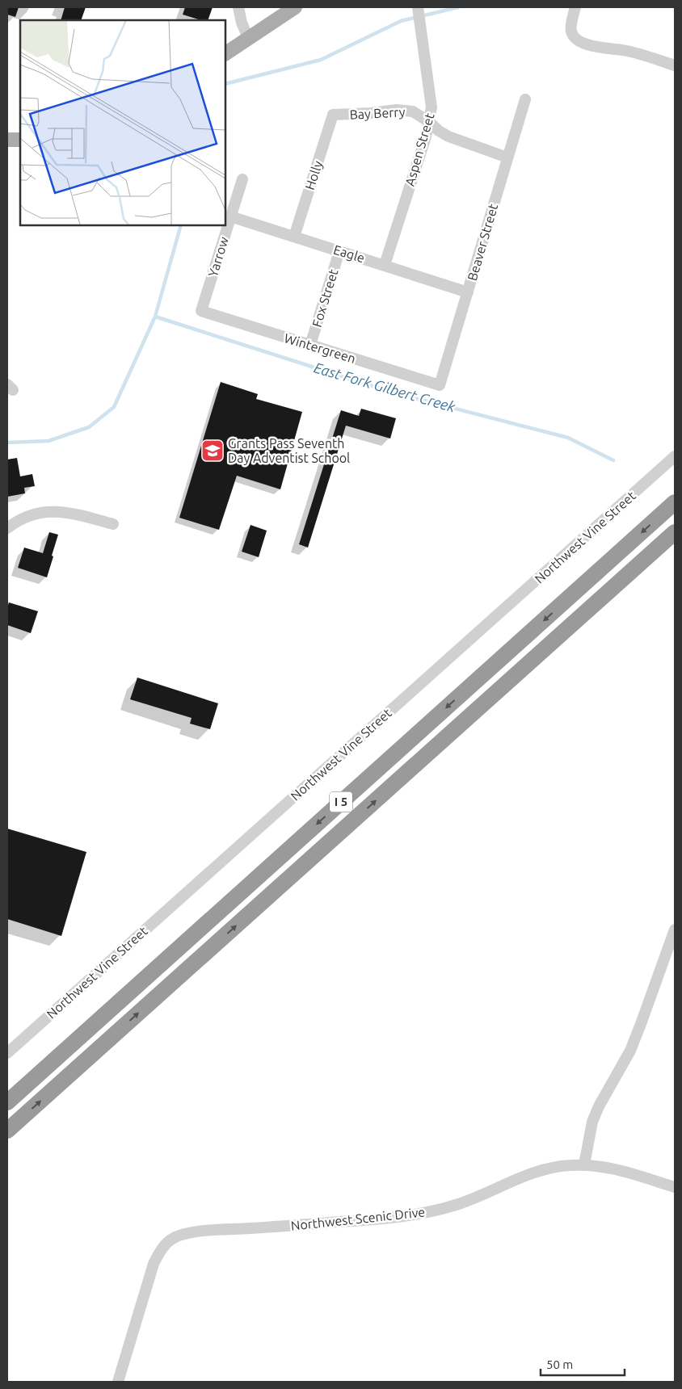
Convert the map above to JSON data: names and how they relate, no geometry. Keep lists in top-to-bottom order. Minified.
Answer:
{"streets":{"highway":["I 5"],"street":["Bay Berry","Aspen Street","Holly","Beaver Street","Eagle","Yarrow","Fox Street","Wintergreen","Northwest Vine Street","Northwest Scenic Drive"]},"crossings":[["Bay Berry","Aspen Street"],["Bay Berry","Holly"],["Bay Berry","Beaver Street"],["Aspen Street","Eagle"],["Holly","Eagle"],["Beaver Street","Eagle"],["Beaver Street","Wintergreen"],["Eagle","Yarrow"],["Eagle","Fox Street"],["Yarrow","Wintergreen"],["Fox Street","Wintergreen"]],"water":["East Fork Gilbert Creek"],"places":{"school or university":["Grants Pass Seventh Day Adventist School"]},"scale_bar":"50 m"}
